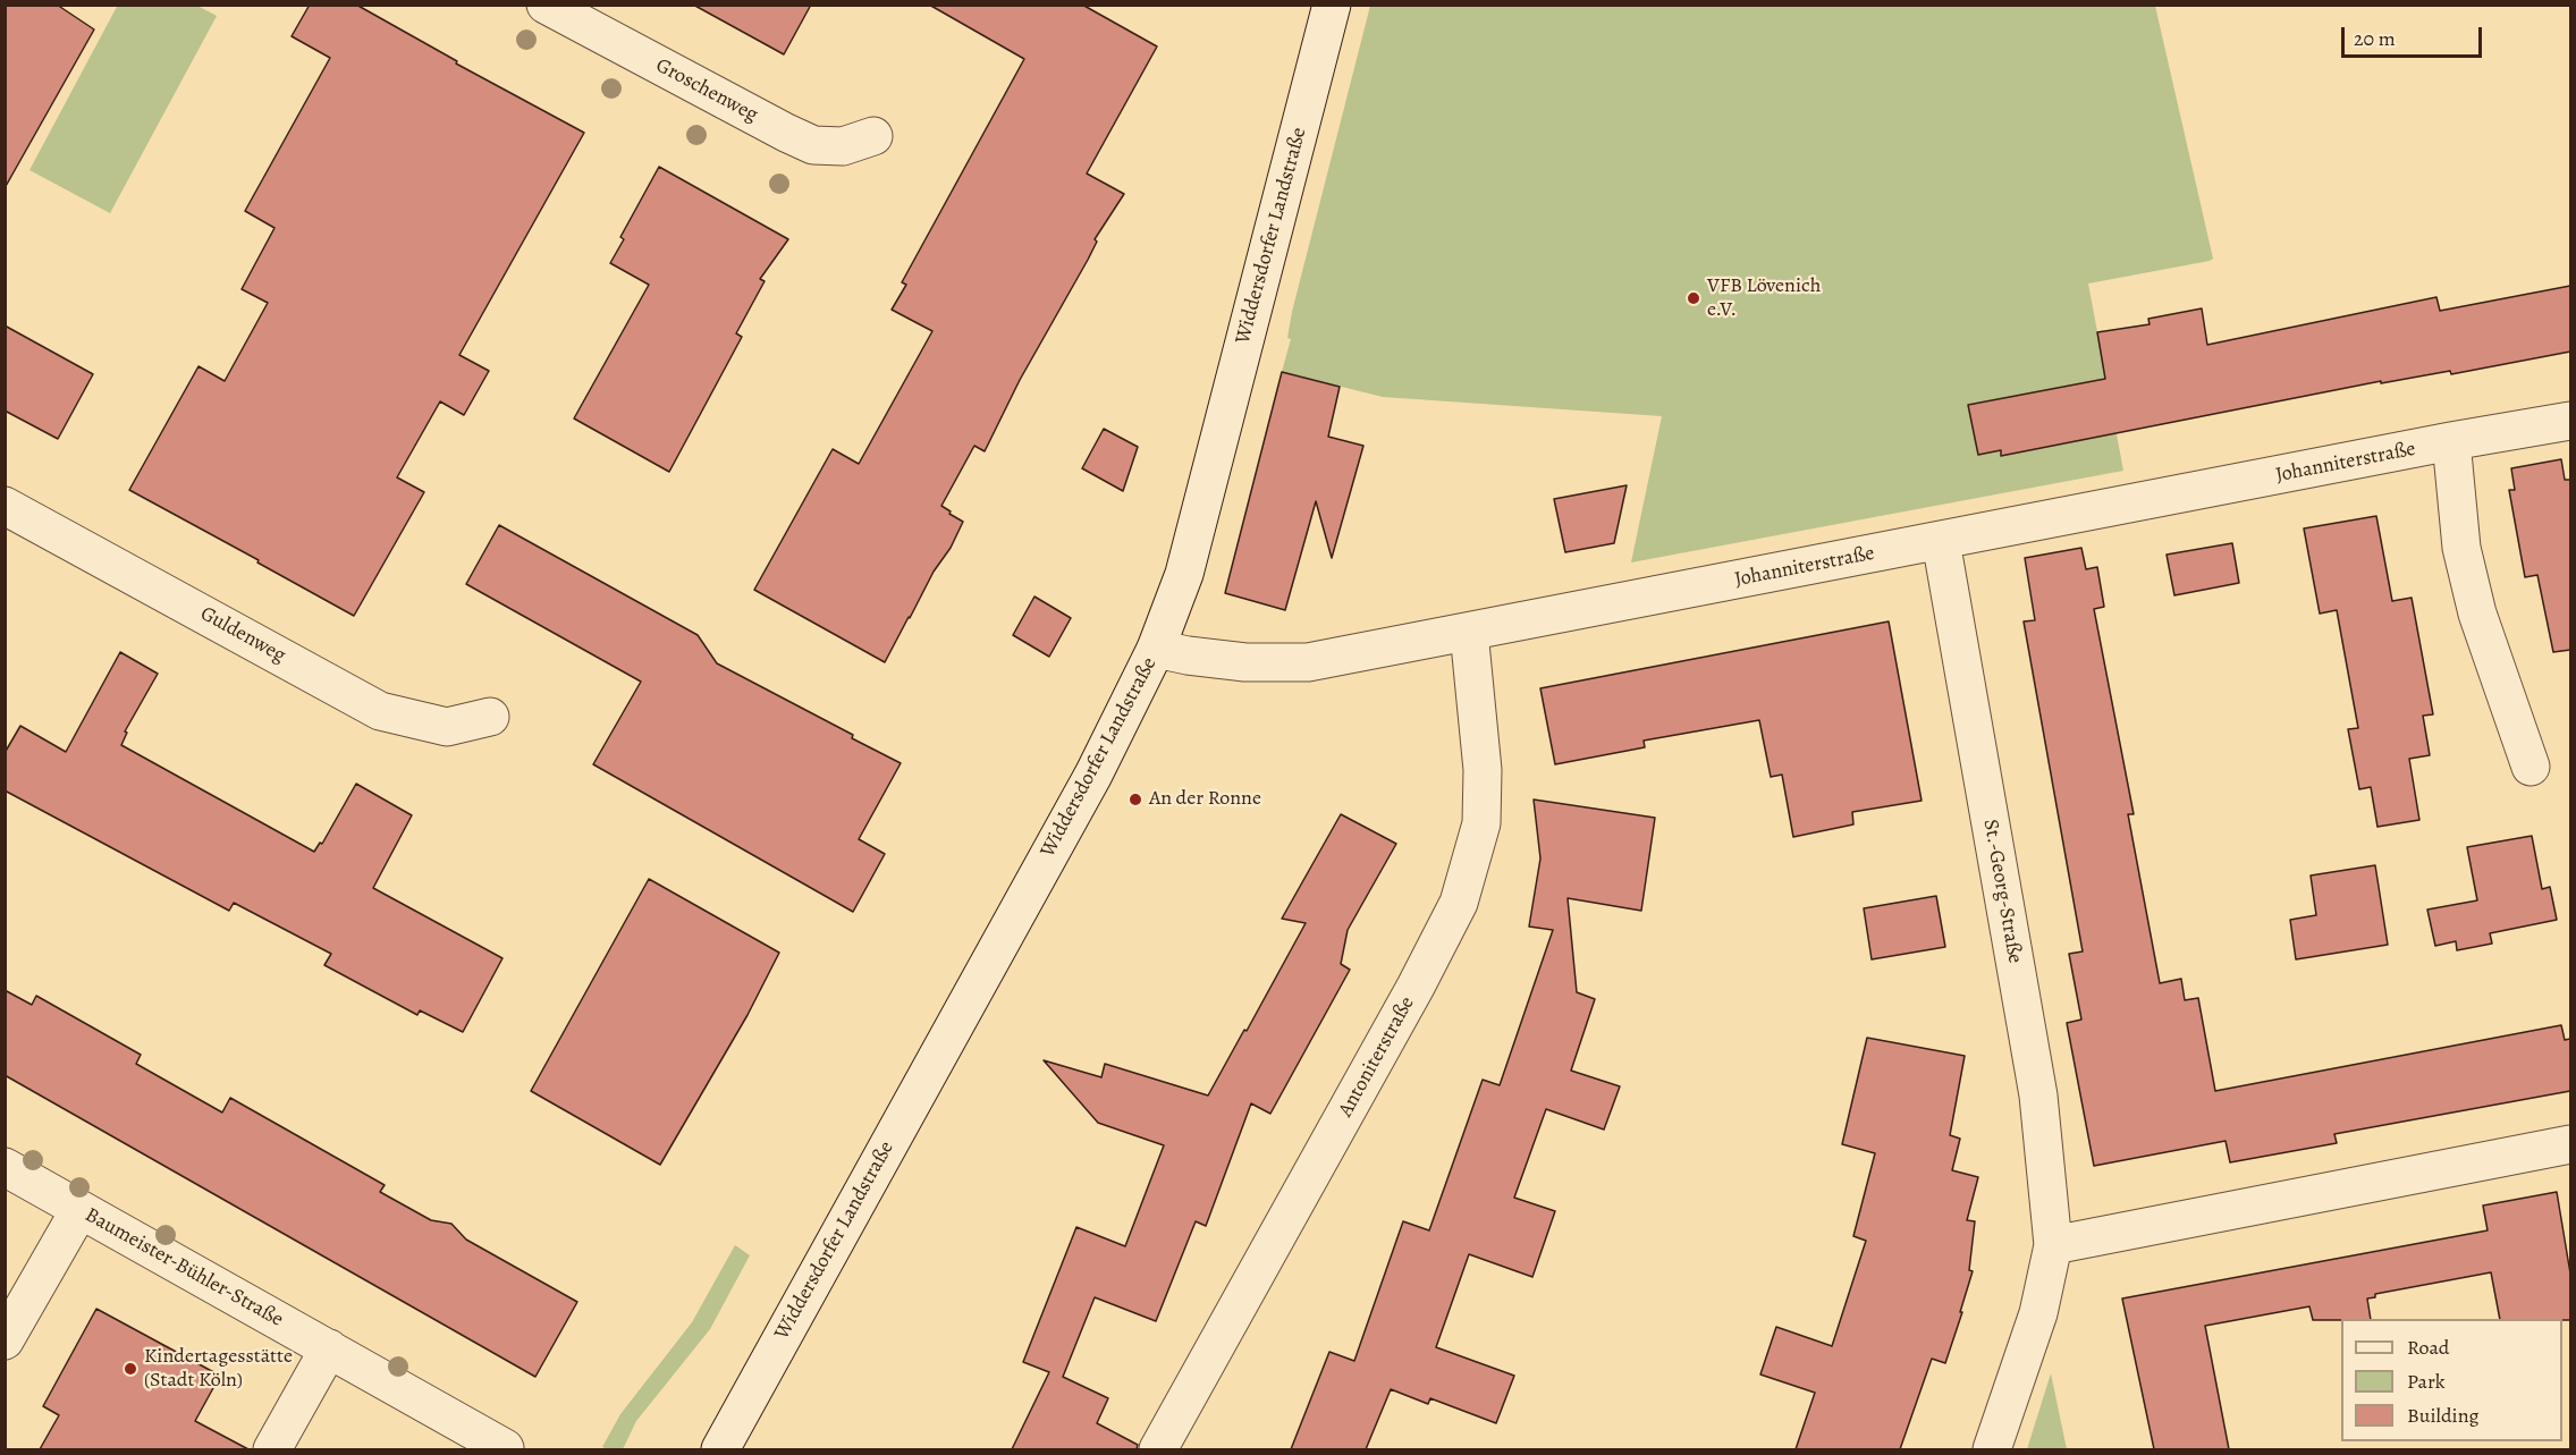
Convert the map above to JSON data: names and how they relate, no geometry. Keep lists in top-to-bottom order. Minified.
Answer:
{"streets":{"street":["Groschenweg","Widdersdorfer Landstraße","Johanniterstraße","Guldenweg","St.-Georg-Straße","Antoniterstraße","Baumeister-Bühler-Straße"]},"crossings":[["Widdersdorfer Landstraße","Johanniterstraße"],["Johanniterstraße","St.-Georg-Straße"],["Johanniterstraße","Antoniterstraße"]],"places":["VFB Lövenich e.V.","An der Ronne","Kindertagesstätte (Stadt Köln)"],"legend":["Road","Park","Building"],"scale_bar":"20 m"}
